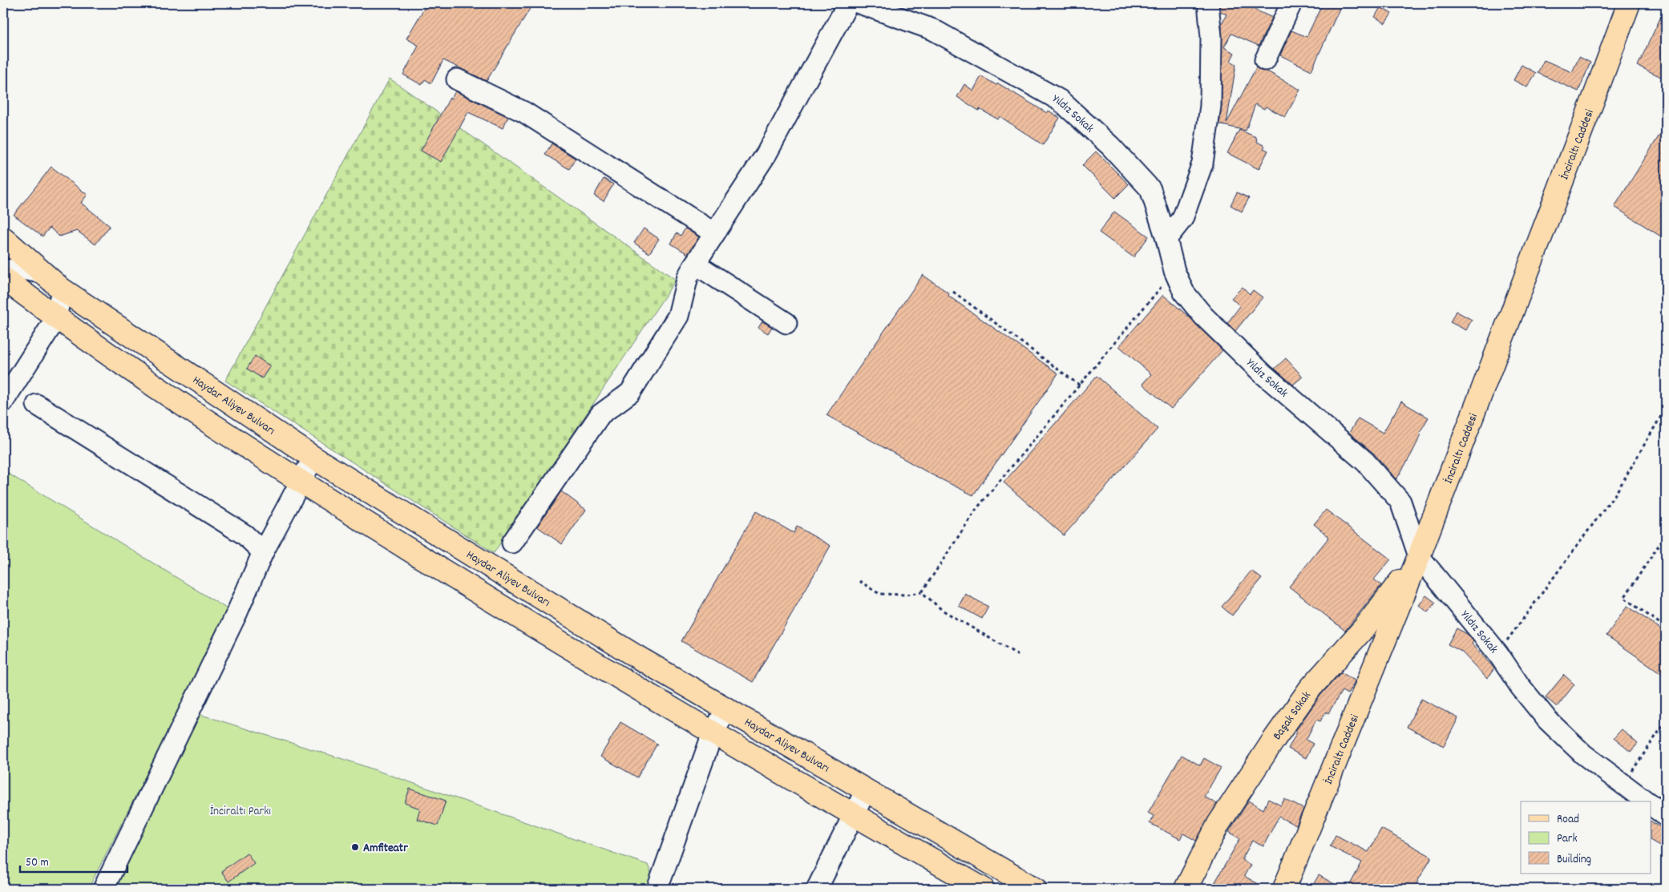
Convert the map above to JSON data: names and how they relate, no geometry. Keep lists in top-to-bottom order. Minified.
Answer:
{"streets":{"main road":["İnciraltı Caddesi","Haydar Aliyev Bulvarı","Başak Sokak"],"street":["Yıldız Sokak"]},"crossings":[["Yıldız Sokak","İnciraltı Caddesi"],["Yıldız Sokak","Başak Sokak"],["İnciraltı Caddesi","Başak Sokak"]],"parks":["İnciraltı Parkı"],"places":["Amfiteatr"],"legend":["Road","Park","Building"],"scale_bar":"50 m"}
